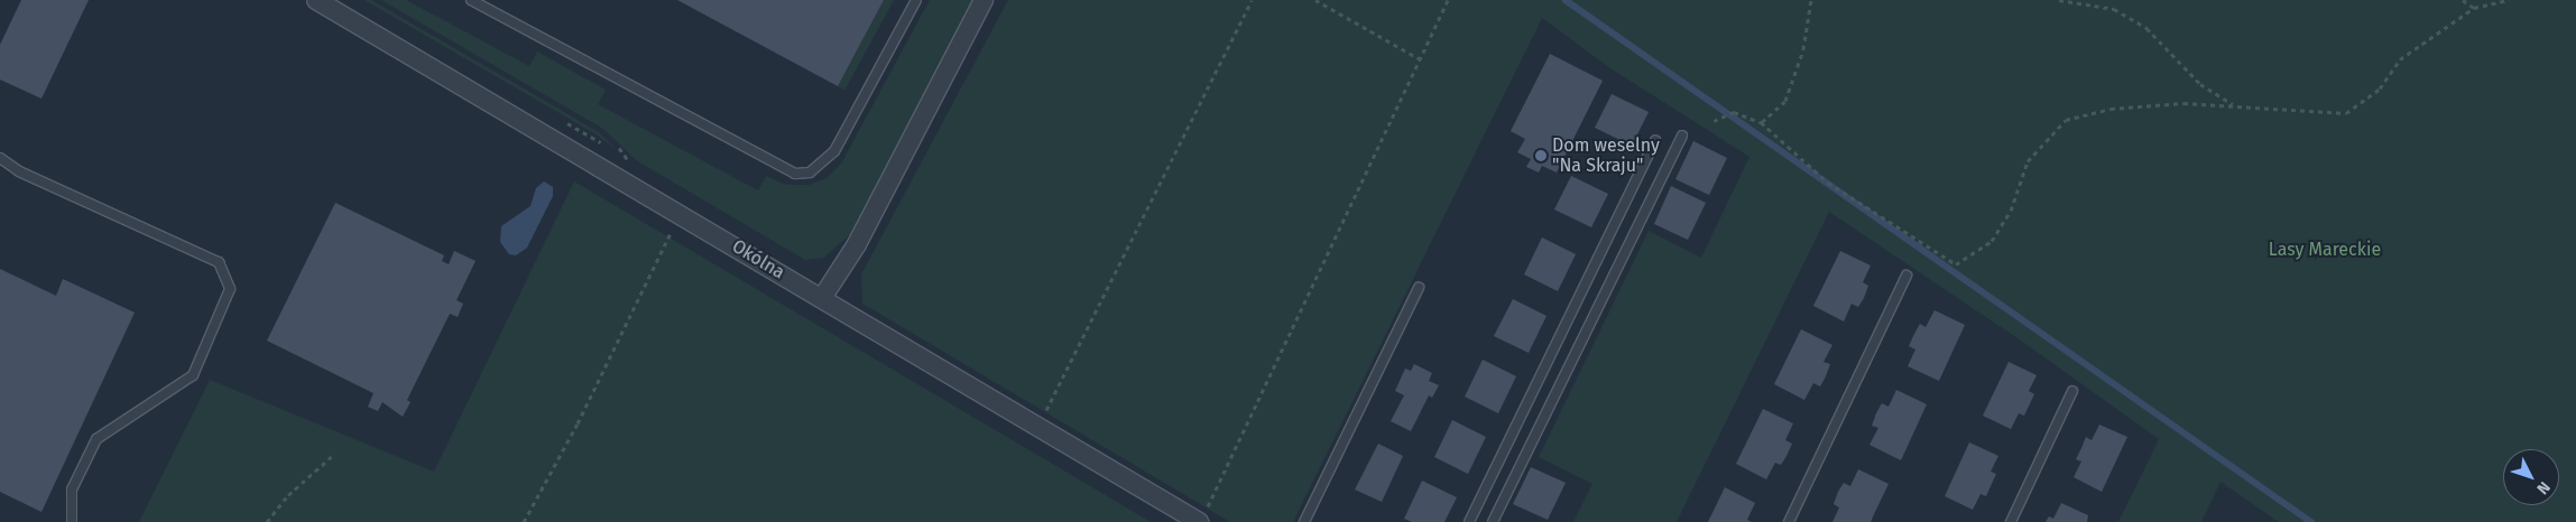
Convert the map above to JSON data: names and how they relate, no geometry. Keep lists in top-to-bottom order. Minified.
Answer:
{"streets":{"street":["Okólna"]},"parks":["Lasy Mareckie"],"places":["Dom weselny \"Na Skraju\""],"north":"bottom right"}
